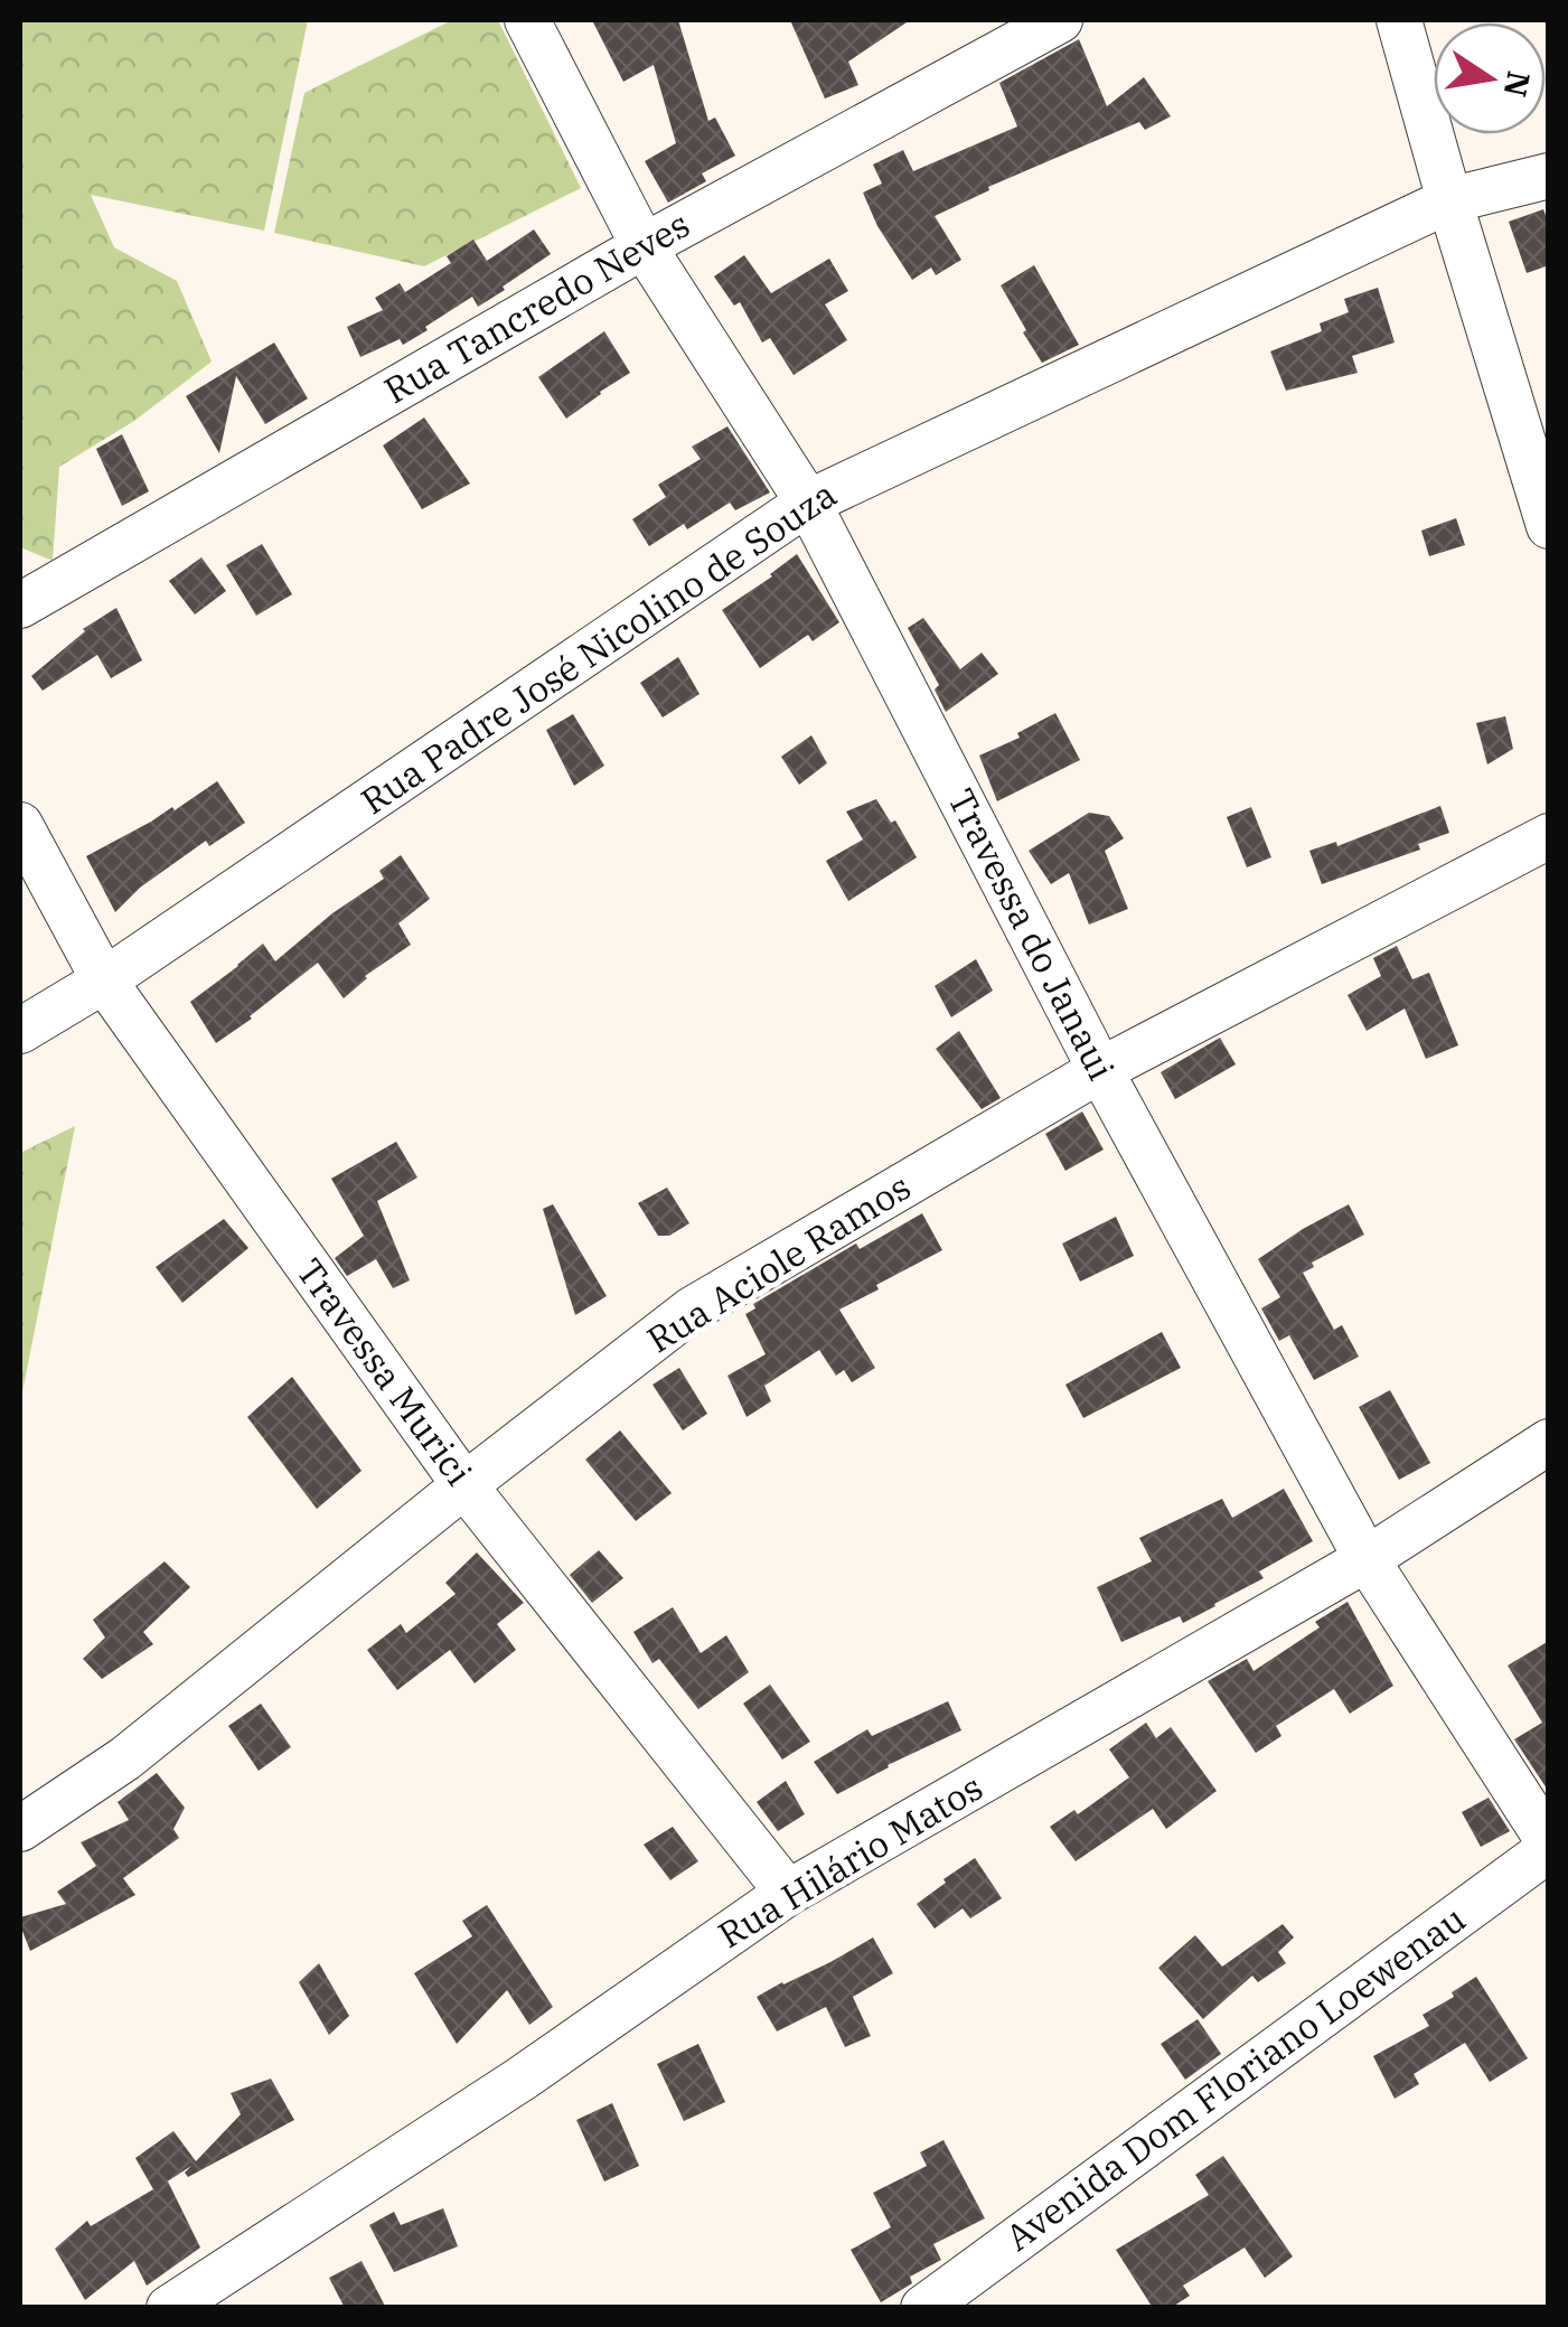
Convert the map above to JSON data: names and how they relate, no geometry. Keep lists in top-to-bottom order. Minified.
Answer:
{"streets":{"street":["Rua Tancredo Neves","Rua Padre José Nicolino de Souza","Travessa do Janaui","Rua Aciole Ramos","Travessa Murici","Rua Hilário Matos","Avenida Dom Floriano Loewenau"]},"crossings":[["Rua Tancredo Neves","Travessa do Janaui"],["Rua Padre José Nicolino de Souza","Travessa do Janaui"],["Rua Padre José Nicolino de Souza","Travessa Murici"],["Travessa do Janaui","Rua Aciole Ramos"],["Travessa do Janaui","Rua Hilário Matos"],["Travessa do Janaui","Avenida Dom Floriano Loewenau"],["Rua Aciole Ramos","Travessa Murici"],["Travessa Murici","Rua Hilário Matos"]],"north":"right"}
